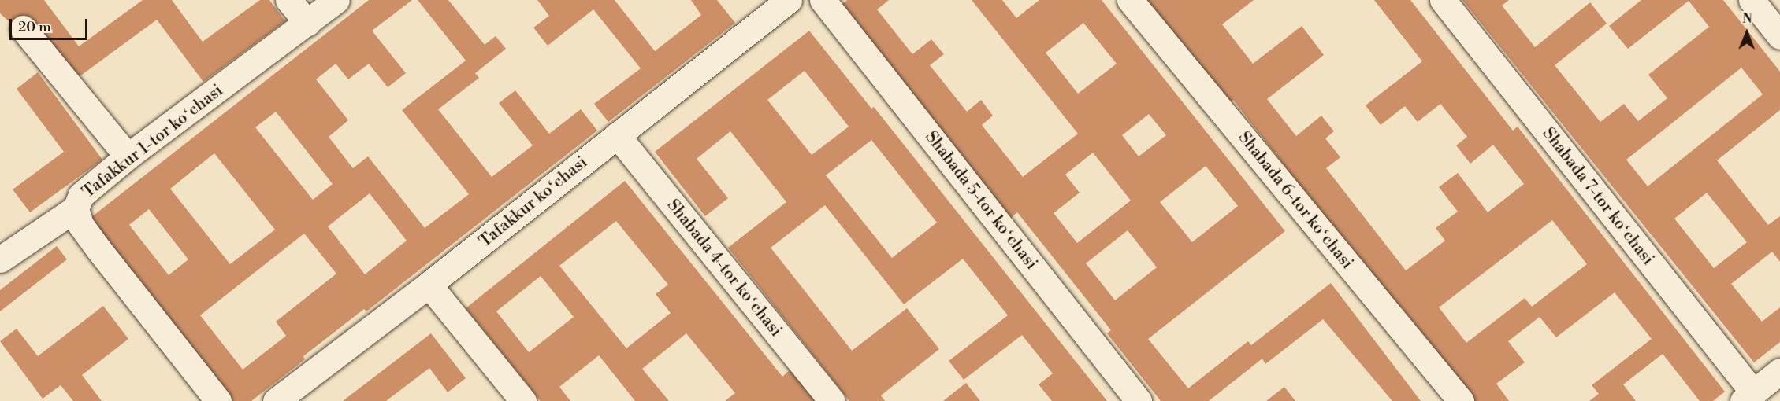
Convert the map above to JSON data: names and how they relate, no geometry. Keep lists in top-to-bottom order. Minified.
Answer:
{"streets":{"street":["Tafakkur 1-tor koʻchasi","Shabada 7-tor koʻchasi","Shabada 5-tor koʻchasi","Shabada 6-tor koʻchasi","Tafakkur koʻchasi","Shabada 4-tor koʻchasi"]},"crossings":[["Tafakkur koʻchasi","Shabada 4-tor koʻchasi"]],"scale_bar":"20 m","north":"top"}
